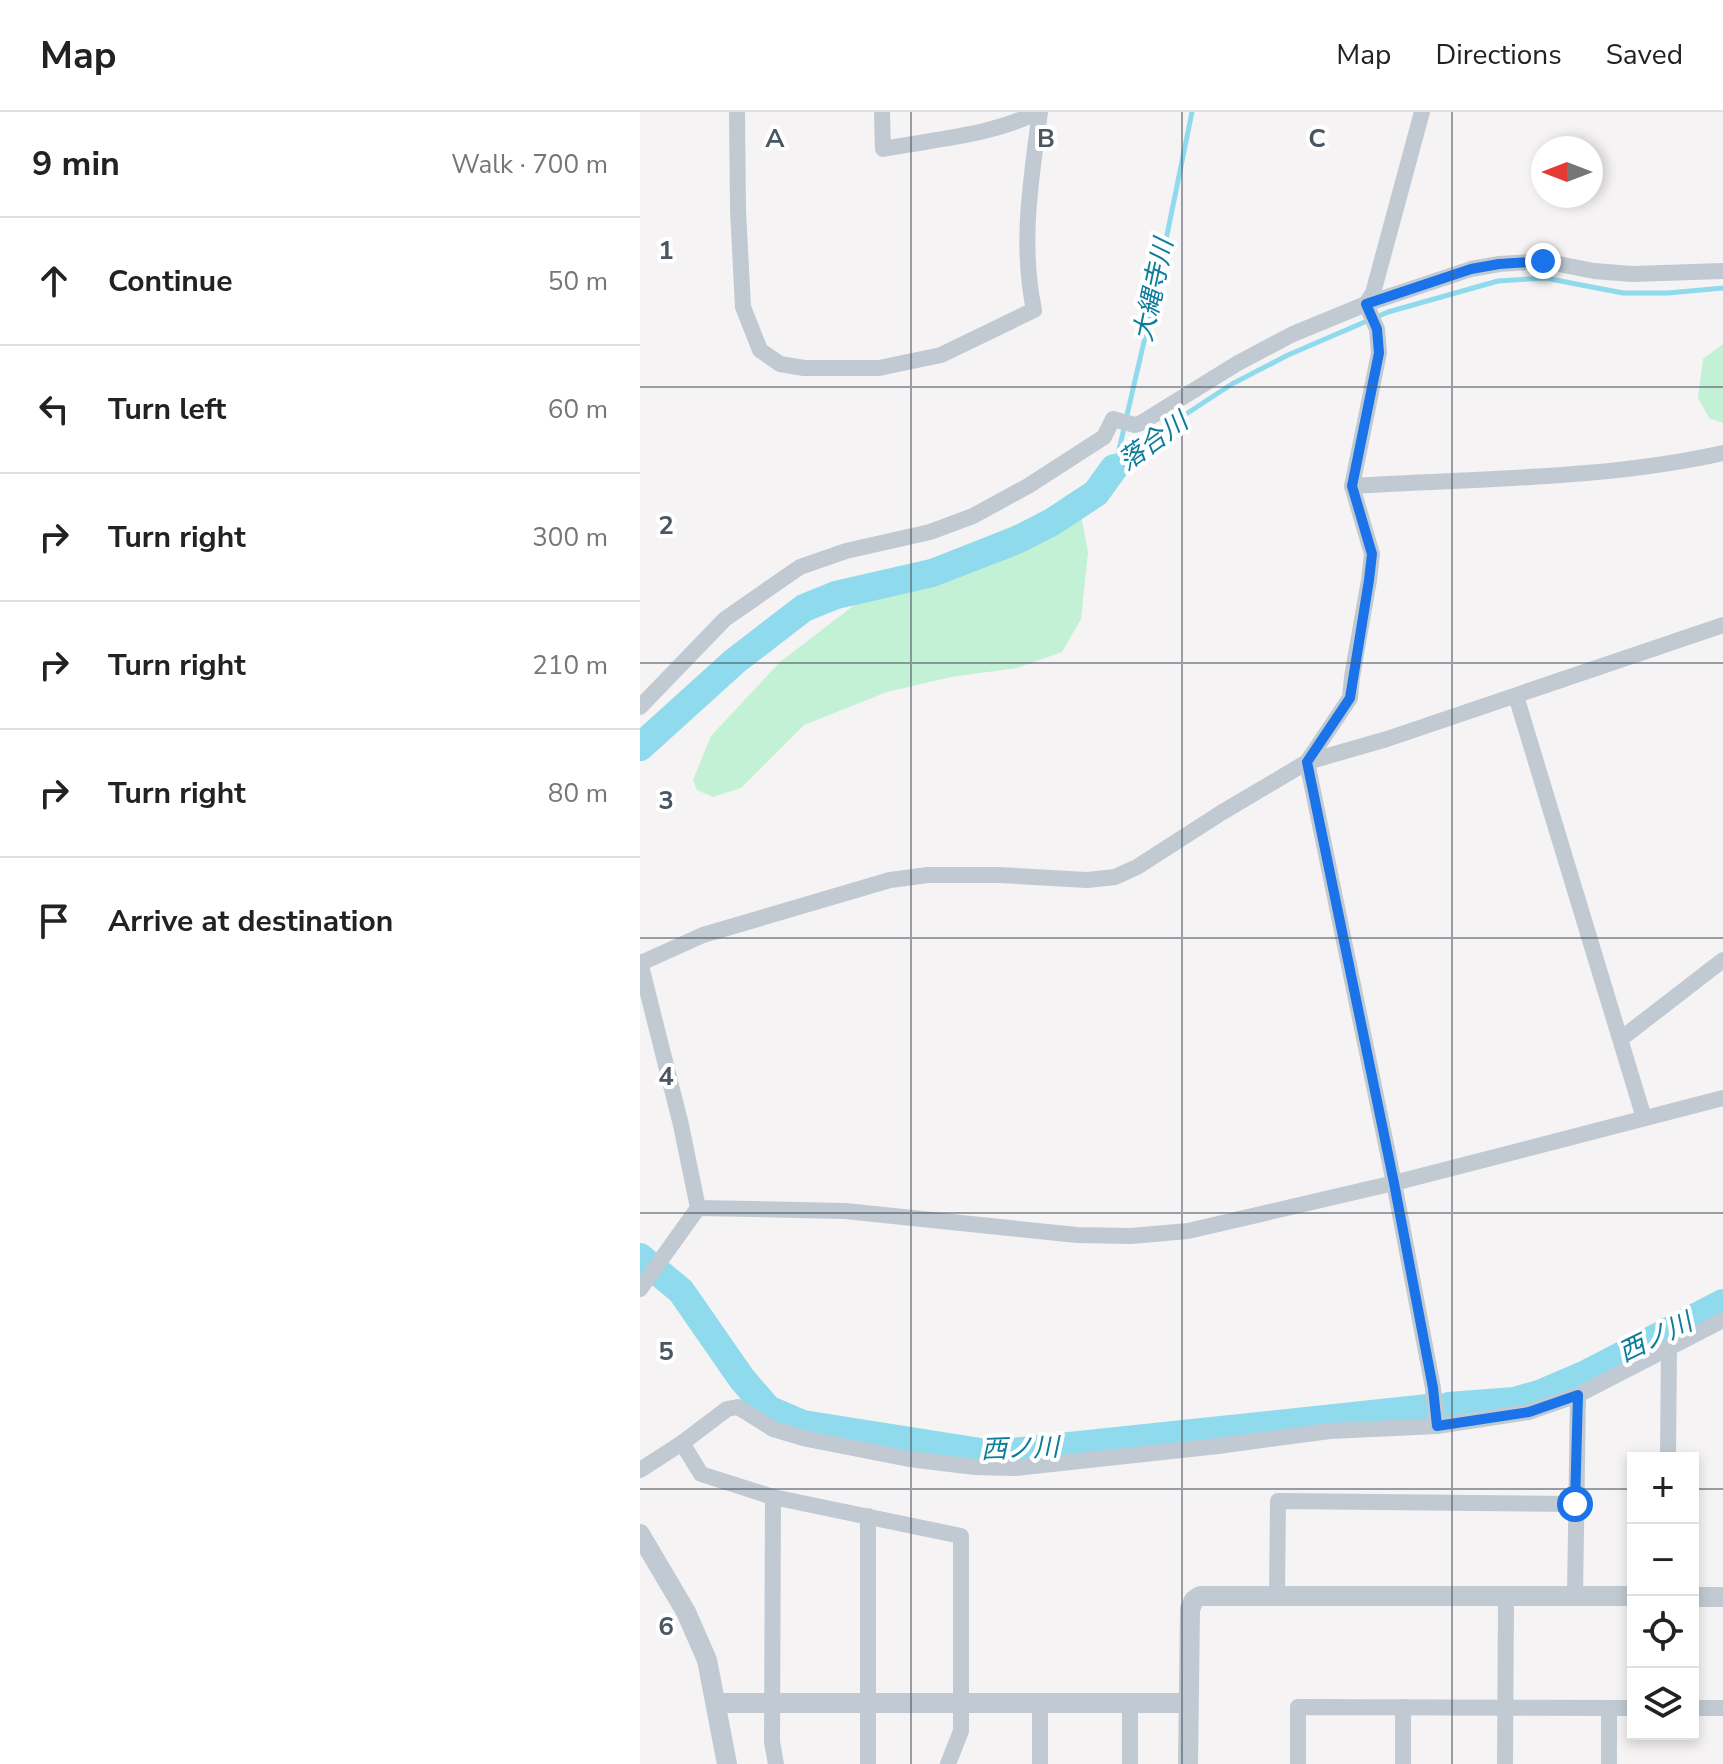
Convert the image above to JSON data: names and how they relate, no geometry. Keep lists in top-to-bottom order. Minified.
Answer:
{"water":["大縄寺川","落合川","西ノ川"],"north":"left","page":{"header":"Map","nav":["Map","Directions","Saved"],"heading":["9 min","Walk · 700 m"],"list":[["Continue","50 m"],["Turn left","60 m"],["Turn right","300 m"],["Turn right","210 m"],["Turn right","80 m"],"Arrive at destination"],"map_buttons":["+","−"]},"grid":{"columns":["A","B","C"],"rows":["1","2","3","4","5","6"]}}
